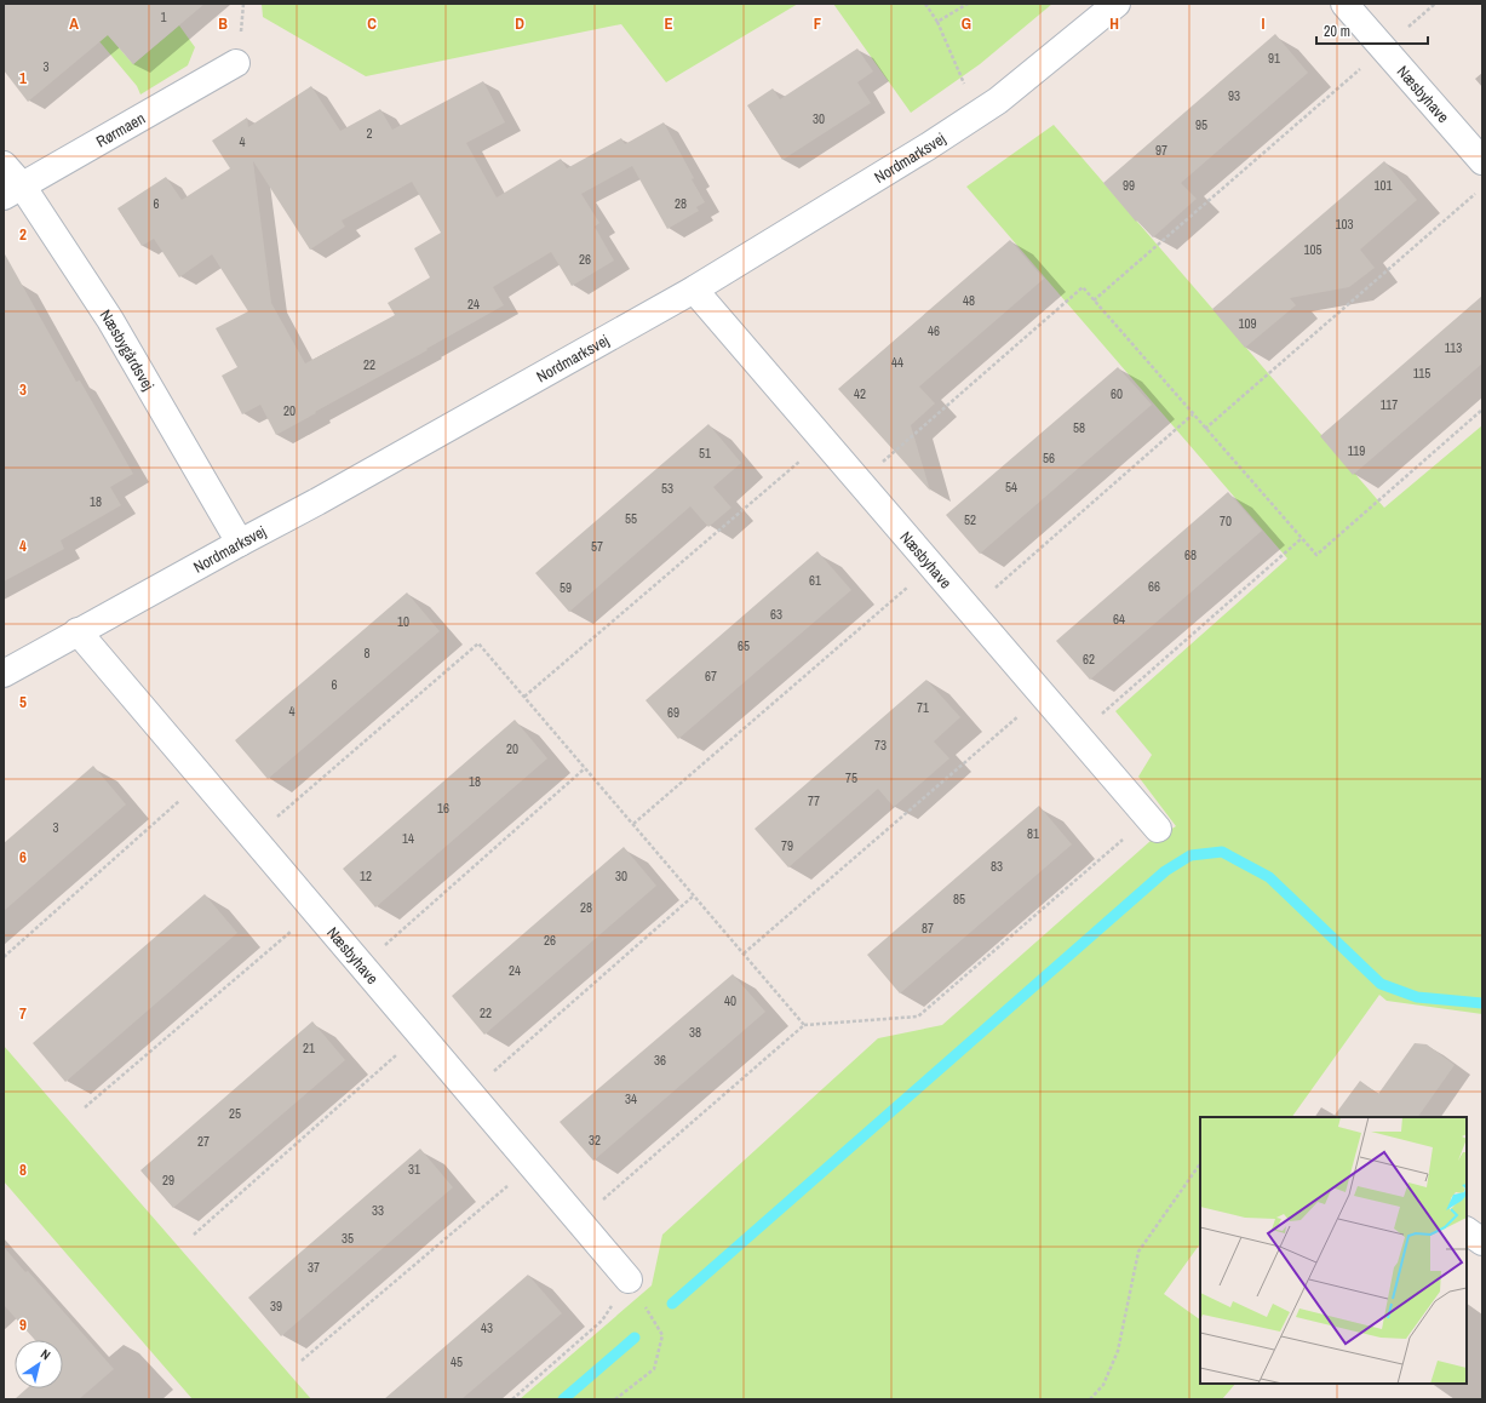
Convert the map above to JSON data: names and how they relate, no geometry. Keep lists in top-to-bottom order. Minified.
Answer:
{"streets":{"street":["Næsbyhave","Rørmaen","Nordmarksvej","Næsbygårdsvej"]},"crossings":[["Næsbyhave","Nordmarksvej"],["Rørmaen","Næsbygårdsvej"],["Nordmarksvej","Næsbygårdsvej"]],"house_numbers":["1","91","3","93","30","95","2","4","97","99","101","6","28","103","105","26","48","24","109","46","113","44","22","115","42","60","117","20","58","119","51","56","54","53","18","55","52","70","57","68","61","66","59","63","64","10","65","8","62","67","6","71","4","69","73","20","75","18","77","16","3","81","14","79","83","12","30","85","28","87","26","24","40","22","38","21","36","34","25","32","27","31","29","33","35","37","39","43","45"],"scale_bar":"20 m","north":"top right","grid":{"columns":["A","B","C","D","E","F","G","H","I"],"rows":["1","2","3","4","5","6","7","8","9"]}}
